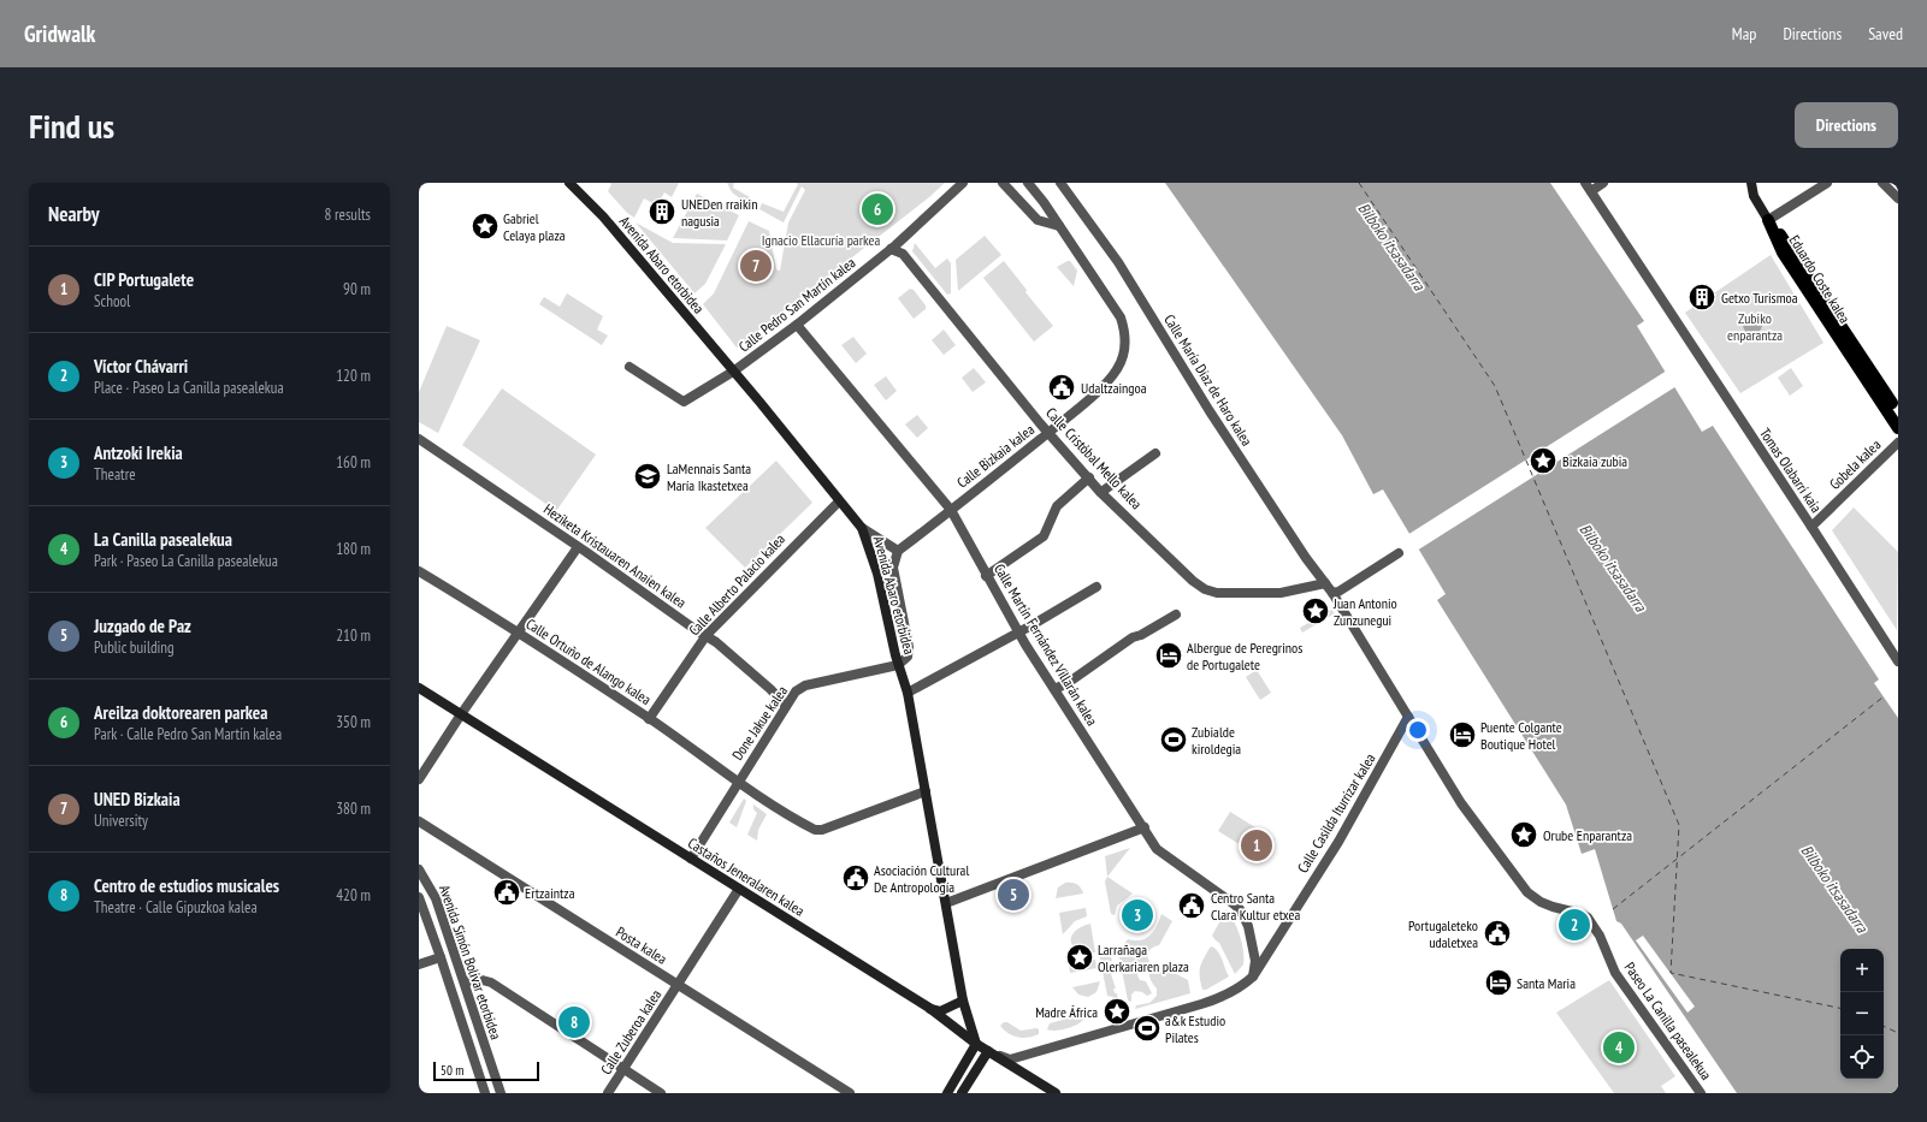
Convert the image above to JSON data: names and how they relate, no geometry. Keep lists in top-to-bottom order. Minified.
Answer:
{"streets":{"main road":["Eduardo Coste kalea"],"street":["Avenida Abaro etorbidea","Calle Pedro San Martín kalea","Calle María Díaz de Haro kalea","Calle Bizkaia kalea","Calle Cristóbal Mello kalea","Gobela kalea","Tomas Olabarri kaia","Heziketa Kristauaren Anaien kalea","Calle Alberto Palacio kalea","Calle Martín Fernández Villarán kalea","Calle Ortuño de Alango kalea","Done Jakue kalea","Calle Casilda Iturrizar kalea","Castaños Jeneralaren kalea","Posta kalea","Avenida Simón Bolívar etorbidea","Paseo La Canilla pasealekua","Calle Zuberoa kalea"]},"crossings":[["Avenida Abaro etorbidea","Calle Pedro San Martín kalea"],["Avenida Abaro etorbidea","Calle Alberto Palacio kalea"],["Avenida Abaro etorbidea","Calle Ortuño de Alango kalea"],["Avenida Abaro etorbidea","Done Jakue kalea"],["Avenida Abaro etorbidea","Calle Casilda Iturrizar kalea"],["Avenida Abaro etorbidea","Castaños Jeneralaren kalea"],["Calle Pedro San Martín kalea","Calle Cristóbal Mello kalea"],["Calle Pedro San Martín kalea","Calle Martín Fernández Villarán kalea"],["Calle María Díaz de Haro kalea","Calle Cristóbal Mello kalea"],["Calle María Díaz de Haro kalea","Calle Casilda Iturrizar kalea"],["Calle María Díaz de Haro kalea","Paseo La Canilla pasealekua"],["Calle Bizkaia kalea","Calle Cristóbal Mello kalea"],["Calle Bizkaia kalea","Calle Martín Fernández Villarán kalea"],["Gobela kalea","Tomas Olabarri kaia"],["Heziketa Kristauaren Anaien kalea","Calle Alberto Palacio kalea"],["Heziketa Kristauaren Anaien kalea","Done Jakue kalea"],["Calle Alberto Palacio kalea","Calle Ortuño de Alango kalea"],["Calle Martín Fernández Villarán kalea","Calle Casilda Iturrizar kalea"],["Calle Ortuño de Alango kalea","Done Jakue kalea"],["Done Jakue kalea","Castaños Jeneralaren kalea"],["Calle Casilda Iturrizar kalea","Castaños Jeneralaren kalea"],["Castaños Jeneralaren kalea","Calle Zuberoa kalea"],["Posta kalea","Calle Zuberoa kalea"]],"water":["Bilboko itsasadarra"],"parks":["Ignacio Ellacuría parkea","Zubiko enparantza"],"places":{"building":["UNEDen rraikin nagusia","Getxo Turismoa"],"place":["Gabriel Celaya plaza","Bizkaia zubia","Juan Antonio Zunzunegui","Orube Enparantza","Larrañaga Olerkariaren plaza","Madre África"],"public building":["Udaltzaingoa","Asociación Cultural De Antropología","Ertzaintza","Centro Santa Clara Kultur etxea","Portugaleteko udaletxea"],"school or university":["LaMennais Santa María Ikastetxea"],"hotel":["Albergue de Peregrinos de Portugalete","Puente Colgante Boutique Hotel","Santa Maria"],"sports":["Zubialde kiroldegia","a&k Estudio Pilates"]},"scale_bar":"50 m","page":{"header":"Gridwalk","nav":["Map","Directions","Saved"],"buttons":"Directions","title":"Find us","heading":["Nearby","8 results"],"pins":["6","7","1","5","3","2","8","4"],"list":[{"mark":"1","name":"CIP Portugalete","note":"School","value":"90 m"},{"mark":"2","name":"Víctor Chávarri","note":"Place · Paseo La Canilla pasealekua","value":"120 m"},{"mark":"3","name":"Antzoki Irekia","note":"Theatre","value":"160 m"},{"mark":"4","name":"La Canilla pasealekua","note":"Park · Paseo La Canilla pasealekua","value":"180 m"},{"mark":"5","name":"Juzgado de Paz","note":"Public building","value":"210 m"},{"mark":"6","name":"Areilza doktorearen parkea","note":"Park · Calle Pedro San Martín kalea","value":"350 m"},{"mark":"7","name":"UNED Bizkaia","note":"University","value":"380 m"},{"mark":"8","name":"Centro de estudios musicales","note":"Theatre · Calle Gipuzkoa kalea","value":"420 m"}],"map_buttons":["+","−"],"scale":"50 m"}}
